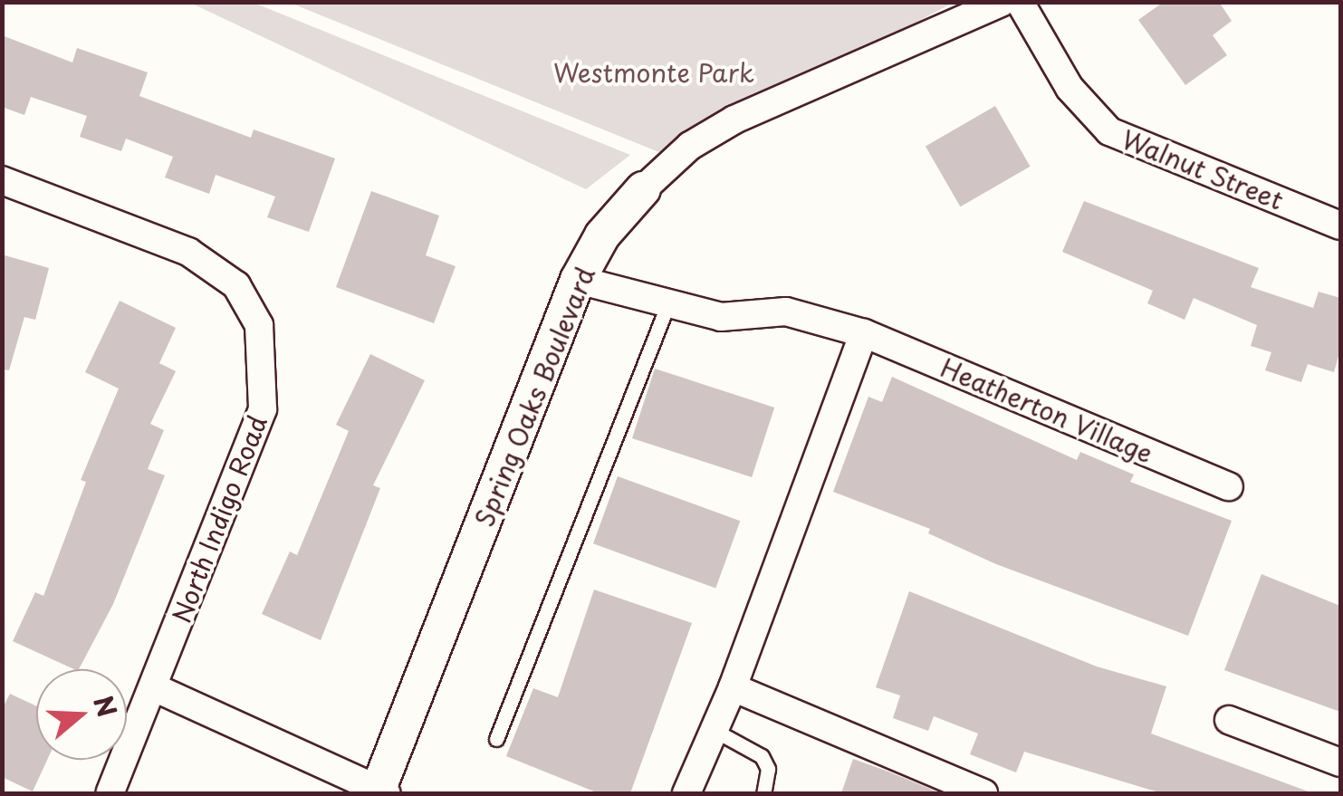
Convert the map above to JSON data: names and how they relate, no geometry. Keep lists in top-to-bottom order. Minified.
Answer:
{"streets":{"street":["Walnut Street","Spring Oaks Boulevard","Heatherton Village","North Indigo Road"]},"crossings":[["Spring Oaks Boulevard","Heatherton Village"]],"parks":["Westmonte Park"],"north":"right"}
